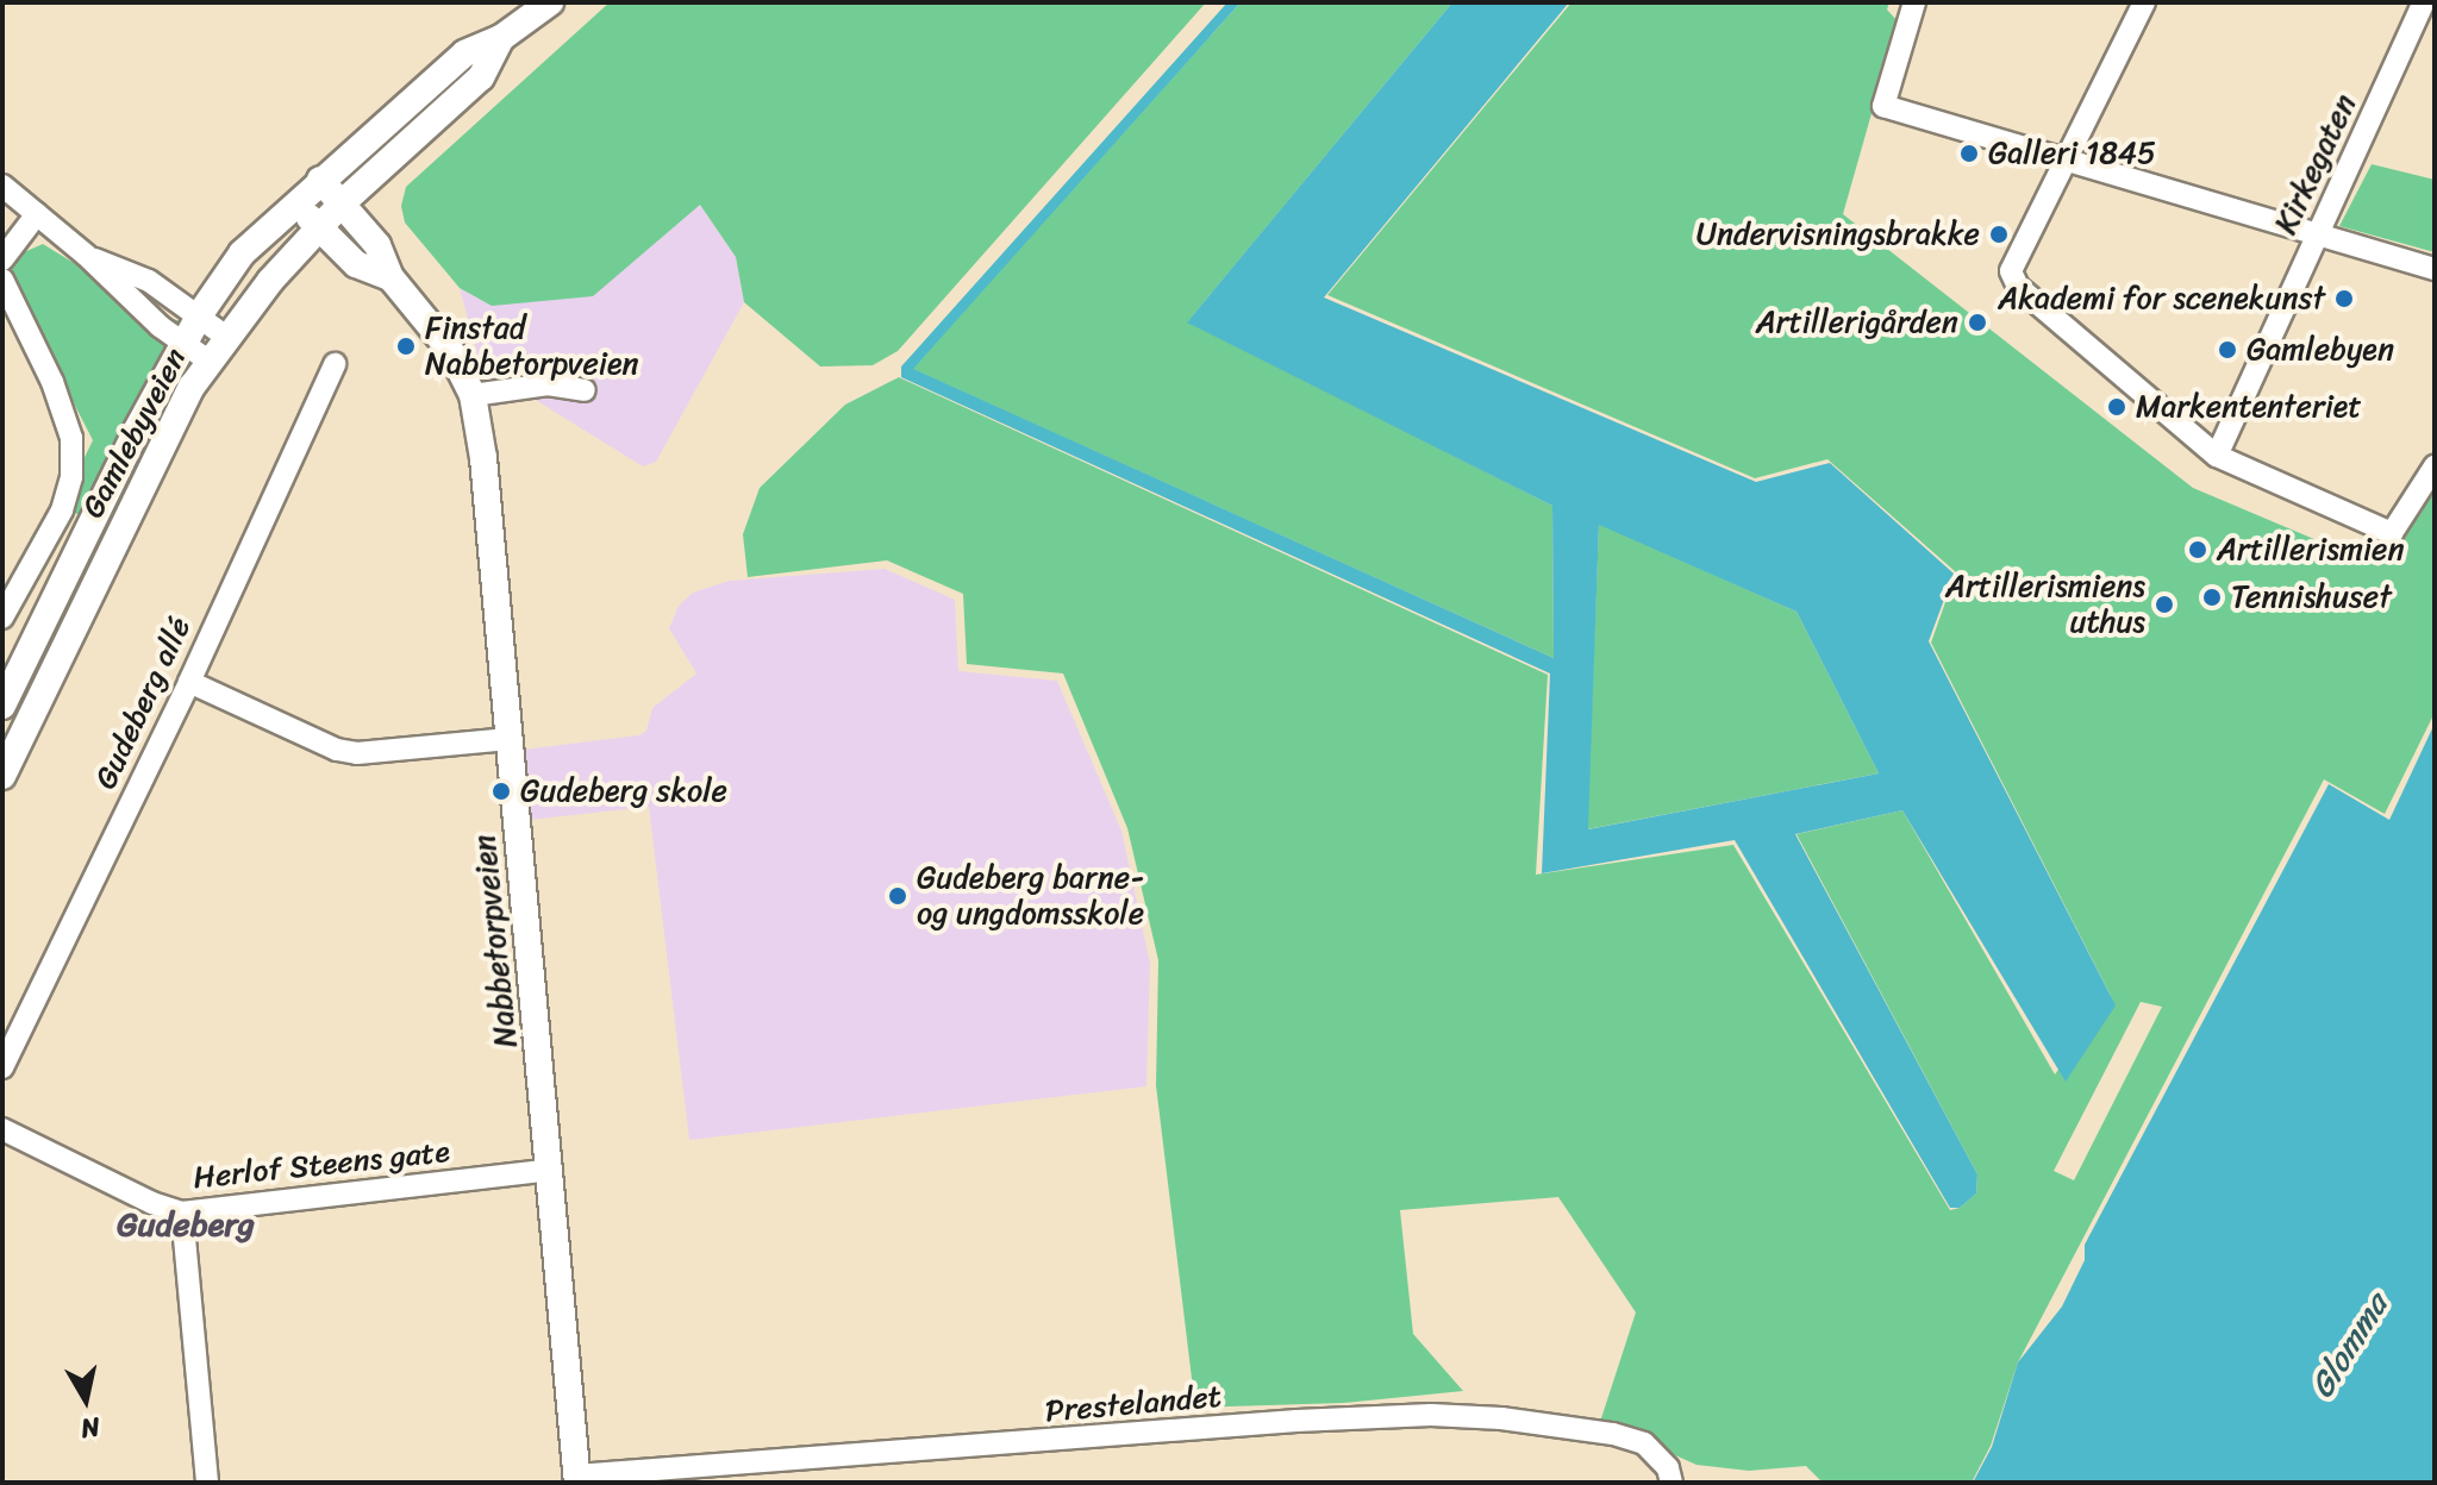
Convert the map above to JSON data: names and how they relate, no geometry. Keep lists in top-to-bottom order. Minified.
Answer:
{"streets":{"street":["Kirkegaten","Gamlebyveien","Gudeberg allé","Nabbetorpveien","Herlof Steens gate","Prestelandet"]},"crossings":[["Gamlebyveien","Nabbetorpveien"],["Nabbetorpveien","Herlof Steens gate"],["Nabbetorpveien","Prestelandet"]],"districts":["Gudeberg"],"water":["Glomma"],"places":["Galleri 1845","Undervisningsbrakke","Akademi for scenekunst","Artillerigården","Finstad Nabbetorpveien","Gamlebyen","Markententeriet","Artillerismien","Tennishuset","Artillerismiens uthus","Gudeberg skole","Gudeberg barne- og ungdomsskole"],"north":"bottom"}
